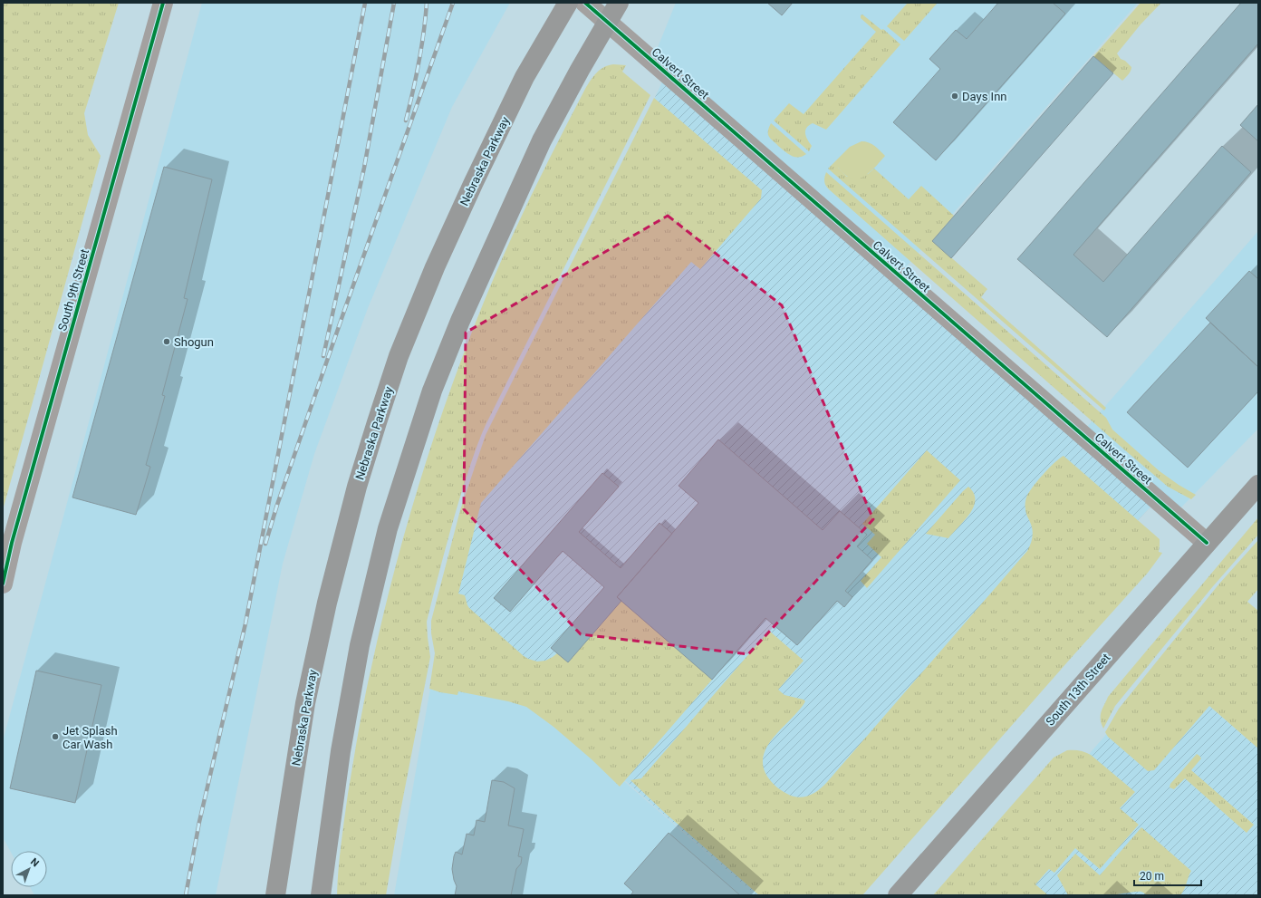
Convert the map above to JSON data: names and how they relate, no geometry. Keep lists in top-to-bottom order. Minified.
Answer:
{"streets":{"main road":["Nebraska Parkway","South 13th Street"],"street":["Calvert Street","South 9th Street"]},"crossings":[["Calvert Street","South 13th Street"]],"places":["Days Inn","Shogun","Jet Splash Car Wash"],"scale_bar":"20 m","north":"top right"}
